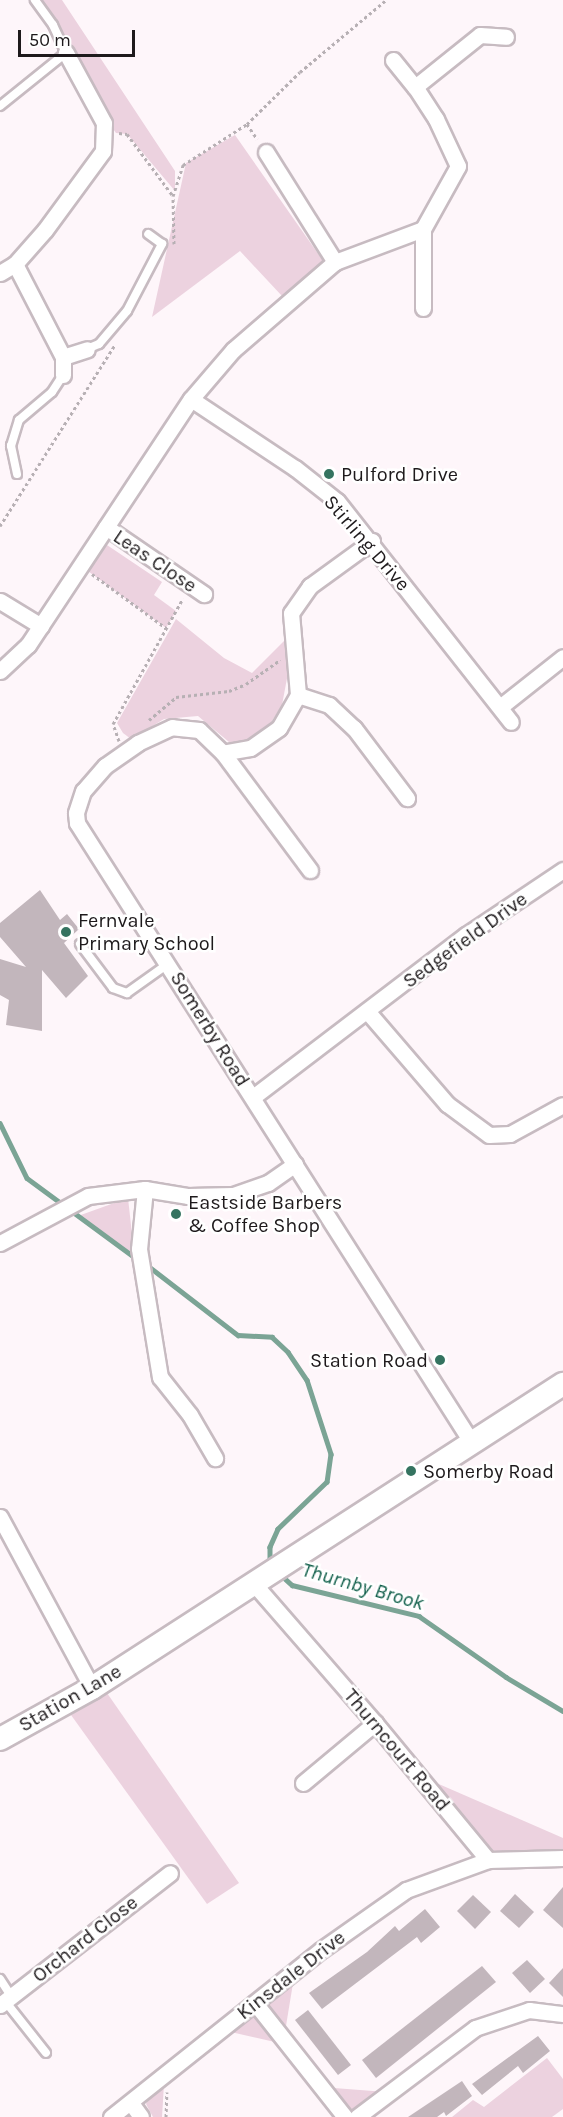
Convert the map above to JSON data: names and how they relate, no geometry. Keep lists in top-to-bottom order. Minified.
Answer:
{"streets":{"street":["Stirling Drive","Leas Close","Sedgefield Drive","Somerby Road","Station Lane","Thurncourt Road","Orchard Close","Kinsdale Drive"]},"crossings":[["Sedgefield Drive","Somerby Road"],["Station Lane","Thurncourt Road"],["Thurncourt Road","Kinsdale Drive"]],"water":["Thurnby Brook"],"places":["Pulford Drive","Fernvale Primary School","Eastside Barbers & Coffee Shop","Station Road","Somerby Road"],"scale_bar":"50 m"}
